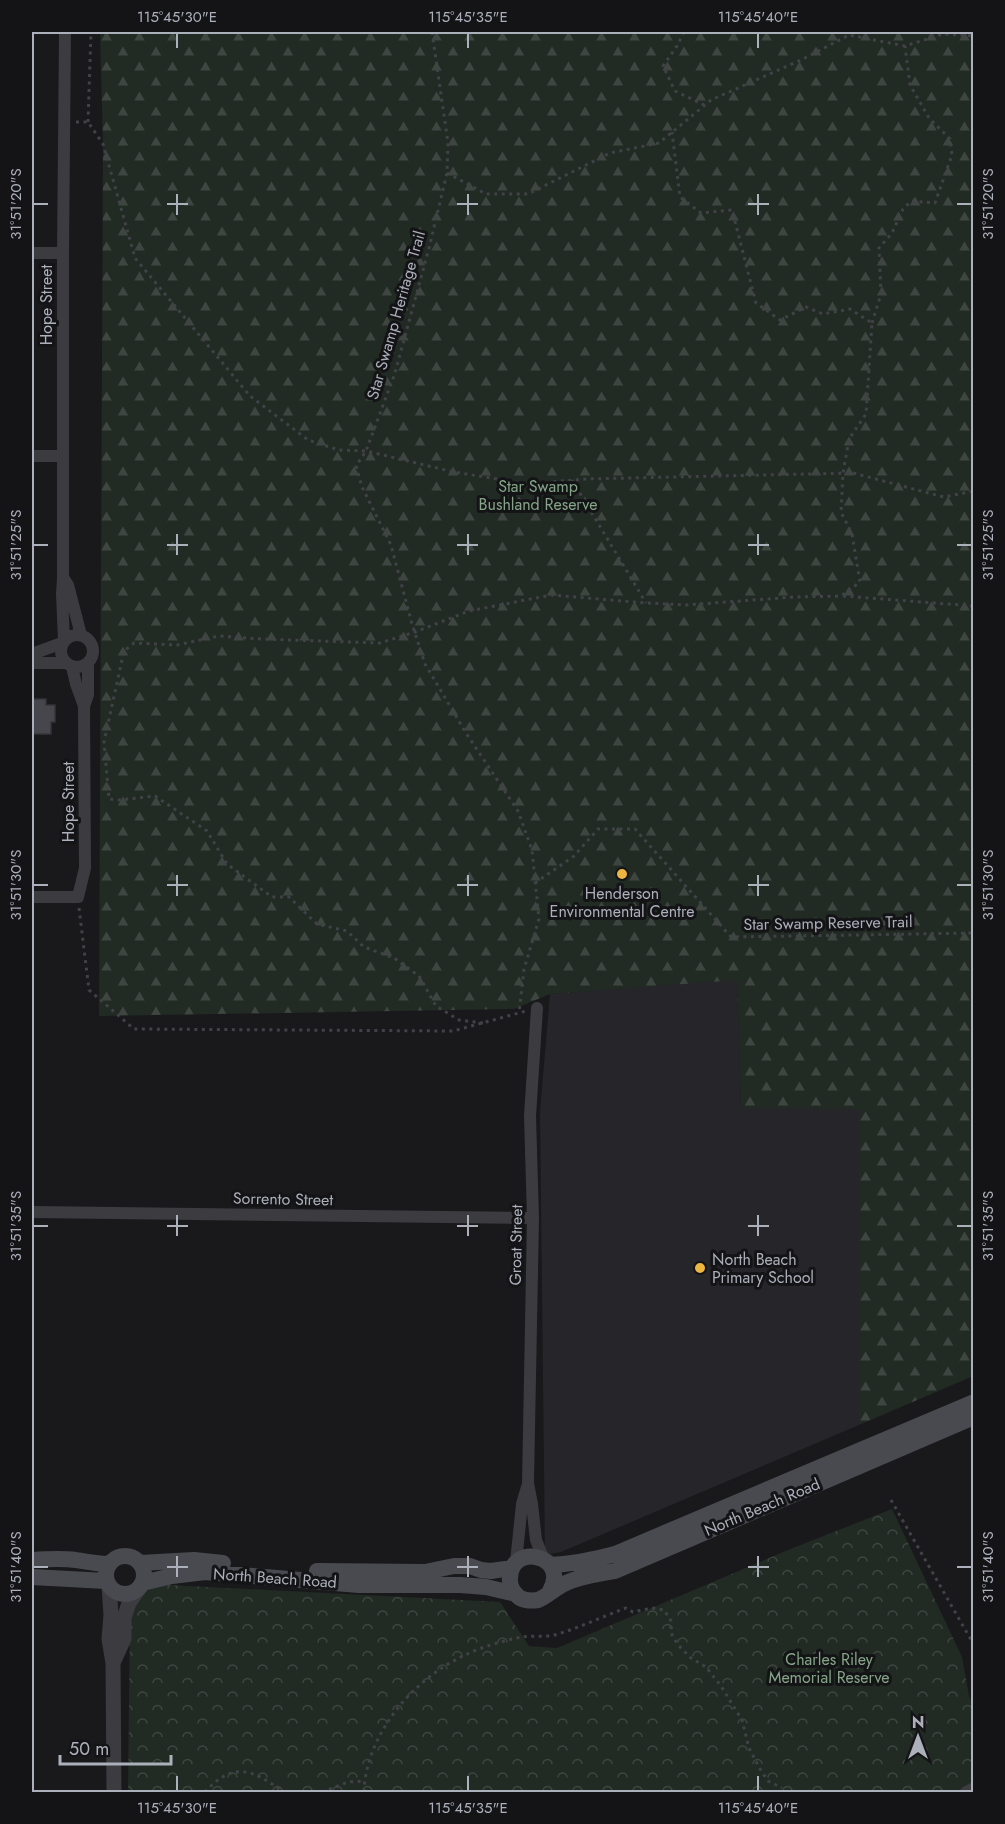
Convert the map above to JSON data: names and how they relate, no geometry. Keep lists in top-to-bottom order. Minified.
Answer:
{"streets":{"main road":["North Beach Road"],"street":["Hope Street","Sorrento Street","Groat Street"],"path":["Star Swamp Heritage Trail","Star Swamp Reserve Trail"]},"crossings":[["Star Swamp Heritage Trail","Star Swamp Reserve Trail"],["Sorrento Street","Groat Street"],["Groat Street","North Beach Road"]],"parks":["Star Swamp Bushland Reserve","Charles Riley Memorial Reserve"],"places":["Henderson Environmental Centre","North Beach Primary School"],"scale_bar":"50 m","north":"top","coordinates":["115°45'30\"E","115°45'35\"E","115°45'40\"E","31°51'20\"S","31°51'25\"S","31°51'30\"S","31°51'35\"S","31°51'40\"S"]}
